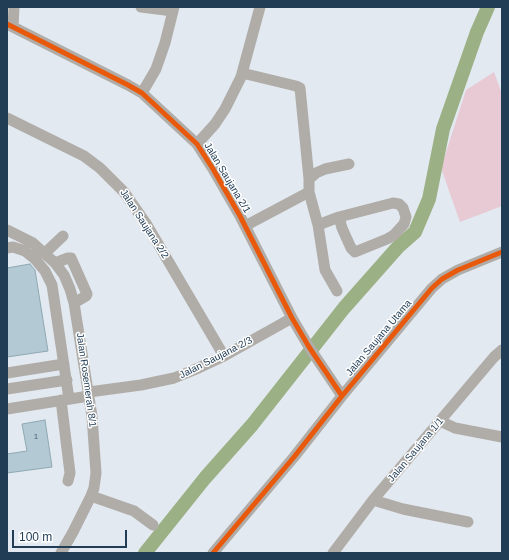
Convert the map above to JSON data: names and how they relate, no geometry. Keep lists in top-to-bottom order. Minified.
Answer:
{"streets":{"street":["Jalan Saujana 2/1","Jalan Saujana 2/2","Jalan Saujana Utama","Jalan Saujana 2/3","Jalan Rosemerah 8/1","Jalan Saujana 1/1"]},"crossings":[["Jalan Saujana 2/1","Jalan Saujana Utama"],["Jalan Saujana 2/1","Jalan Saujana 2/3"],["Jalan Saujana 2/2","Jalan Saujana 2/3"],["Jalan Saujana 2/3","Jalan Rosemerah 8/1"]],"house_numbers":["1"],"scale_bar":"100 m"}
